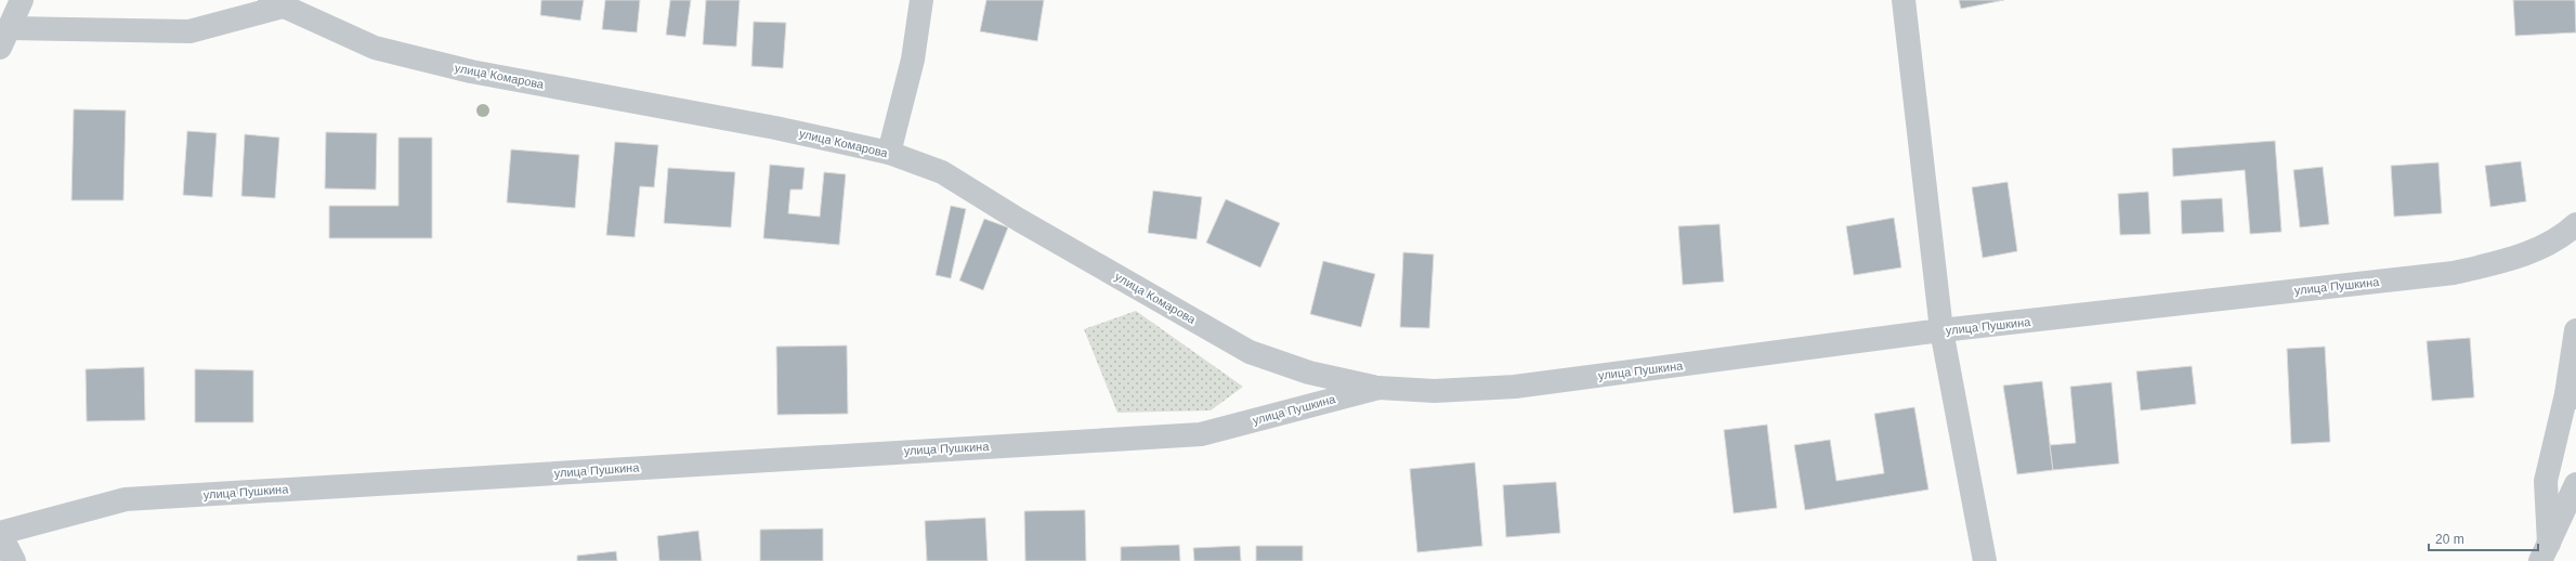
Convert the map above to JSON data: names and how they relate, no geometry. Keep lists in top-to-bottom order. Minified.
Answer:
{"streets":{"street":["улица Комарова","улица Пушкина"]},"crossings":[["улица Комарова","улица Пушкина"]],"scale_bar":"20 m"}
